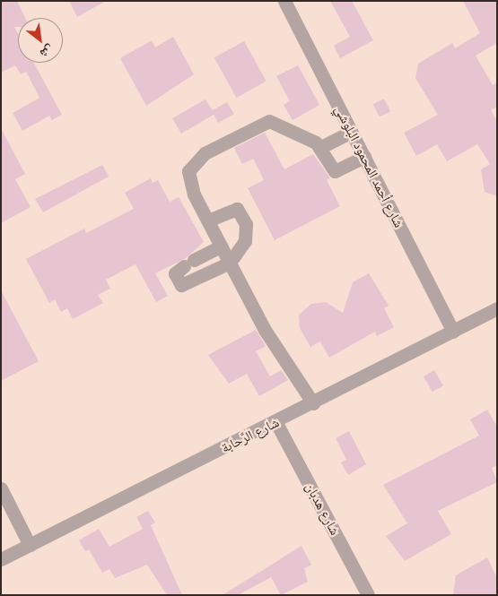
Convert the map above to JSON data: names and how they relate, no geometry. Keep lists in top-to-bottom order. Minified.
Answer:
{"streets":{"street":["شارع أحمد المحمود البلوشي","شارع الرَّحابة","شارع هدبان"]},"crossings":[["شارع أحمد المحمود البلوشي","شارع الرَّحابة"],["شارع الرَّحابة","شارع هدبان"]],"north":"bottom right"}
